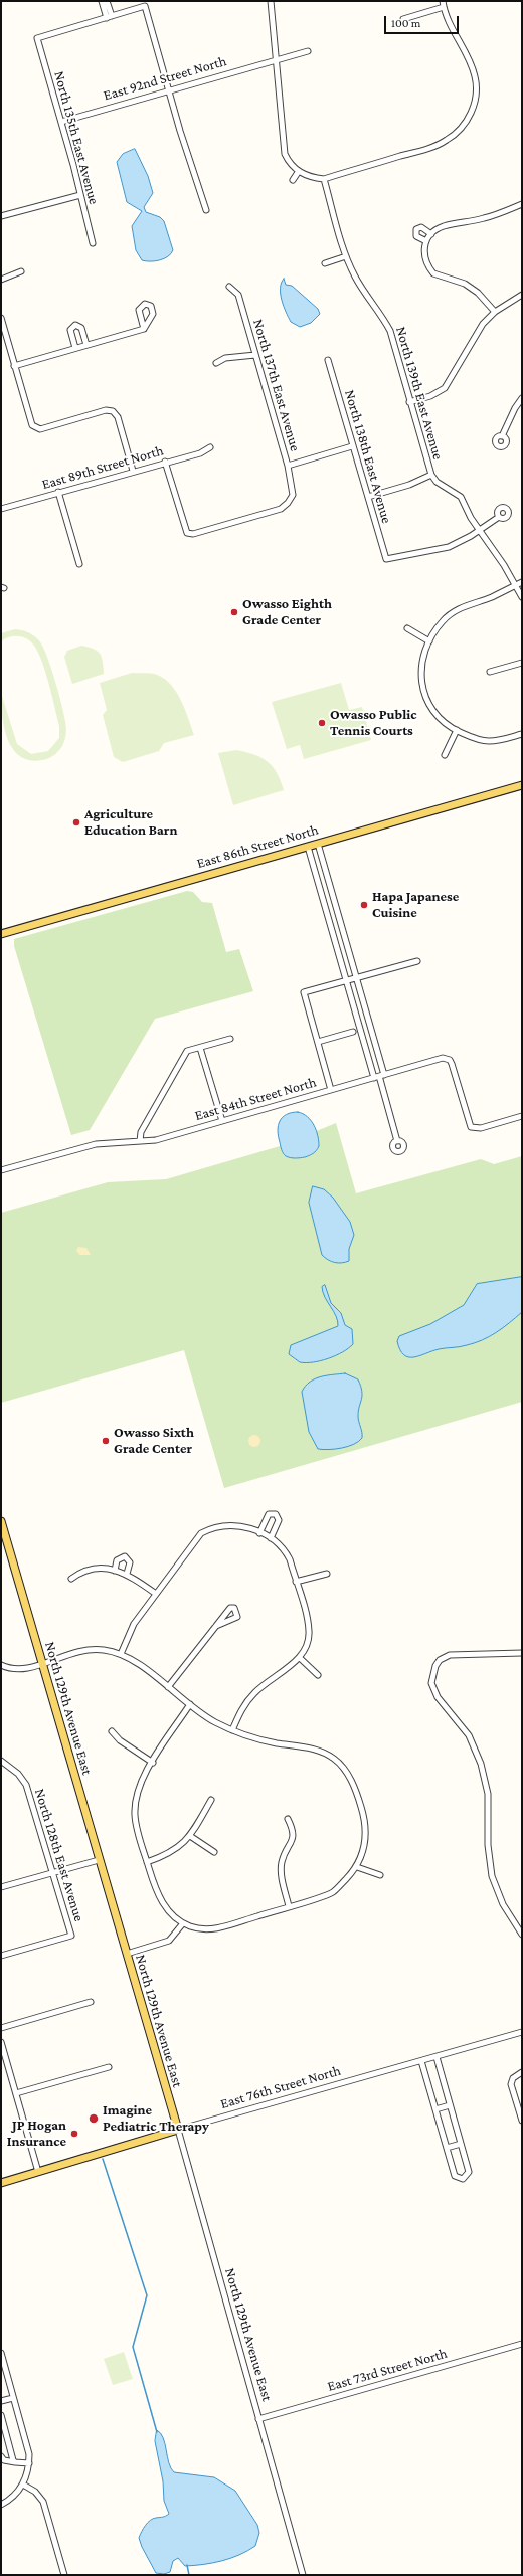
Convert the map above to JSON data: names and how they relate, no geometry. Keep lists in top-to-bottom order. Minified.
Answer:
{"streets":{"main road":["East 86th Street North","North 129th Avenue East","East 76th Street North"],"street":["East 92nd Street North","North 135th East Avenue","North 137th East Avenue","North 139th East Avenue","North 138th East Avenue","East 89th Street North","East 84th Street North","North 128th East Avenue","East 73rd Street North"]},"crossings":[["East 92nd Street North","North 135th East Avenue"],["North 137th East Avenue","East 89th Street North"],["North 139th East Avenue","North 138th East Avenue"],["North 129th Avenue East","East 76th Street North"],["North 129th Avenue East","East 73rd Street North"]],"places":["Owasso Eighth Grade Center","Owasso Public Tennis Courts","Agriculture Education Barn","Hapa Japanese Cuisine","Owasso Sixth Grade Center","Imagine Pediatric Therapy","JP Hogan Insurance"],"scale_bar":"100 m"}
